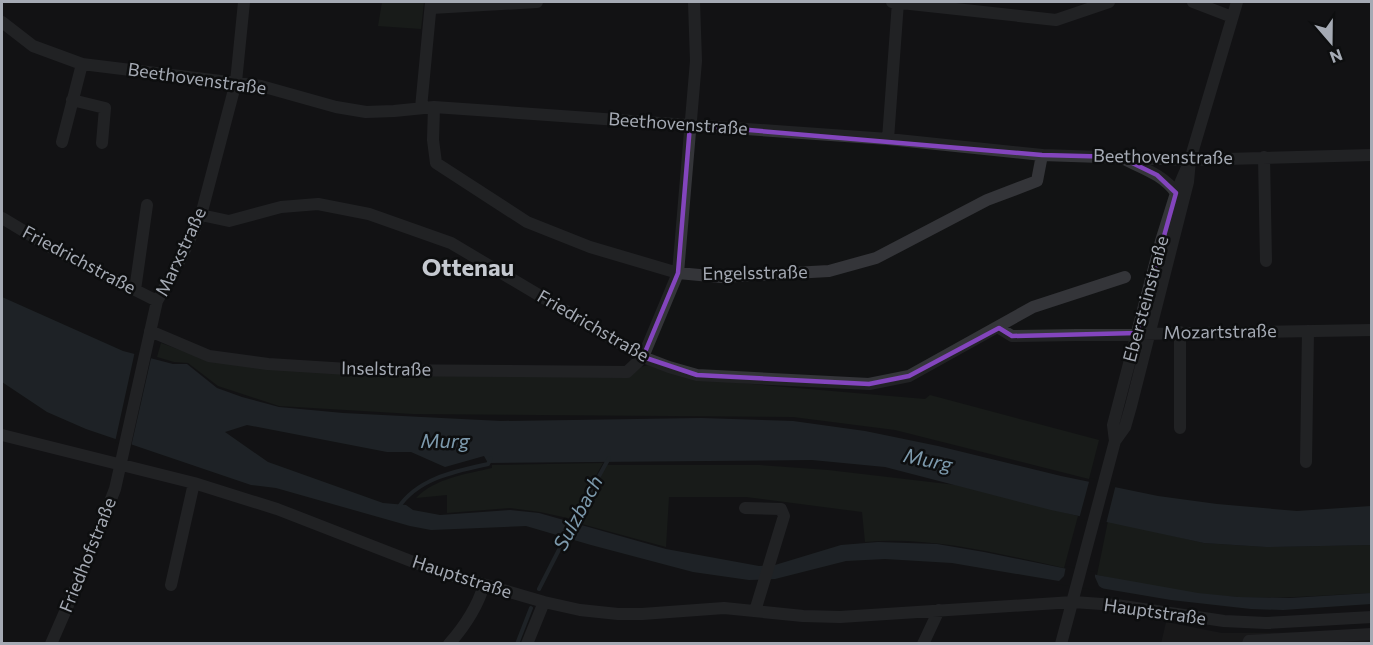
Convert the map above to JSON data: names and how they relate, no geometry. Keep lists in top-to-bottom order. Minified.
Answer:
{"streets":{"street":["Beethovenstraße","Marxstraße","Friedrichstraße","Engelsstraße","Ebersteinstraße","Mozartstraße","Inselstraße","Friedhofstraße","Hauptstraße"]},"crossings":[["Beethovenstraße","Marxstraße"],["Beethovenstraße","Engelsstraße"],["Beethovenstraße","Ebersteinstraße"],["Marxstraße","Friedrichstraße"],["Marxstraße","Inselstraße"],["Marxstraße","Friedhofstraße"],["Marxstraße","Hauptstraße"],["Friedrichstraße","Mozartstraße"],["Friedrichstraße","Inselstraße"],["Ebersteinstraße","Mozartstraße"],["Ebersteinstraße","Hauptstraße"],["Friedhofstraße","Hauptstraße"]],"districts":["Ottenau"],"water":["Murg","Sulzbach"],"north":"bottom"}
